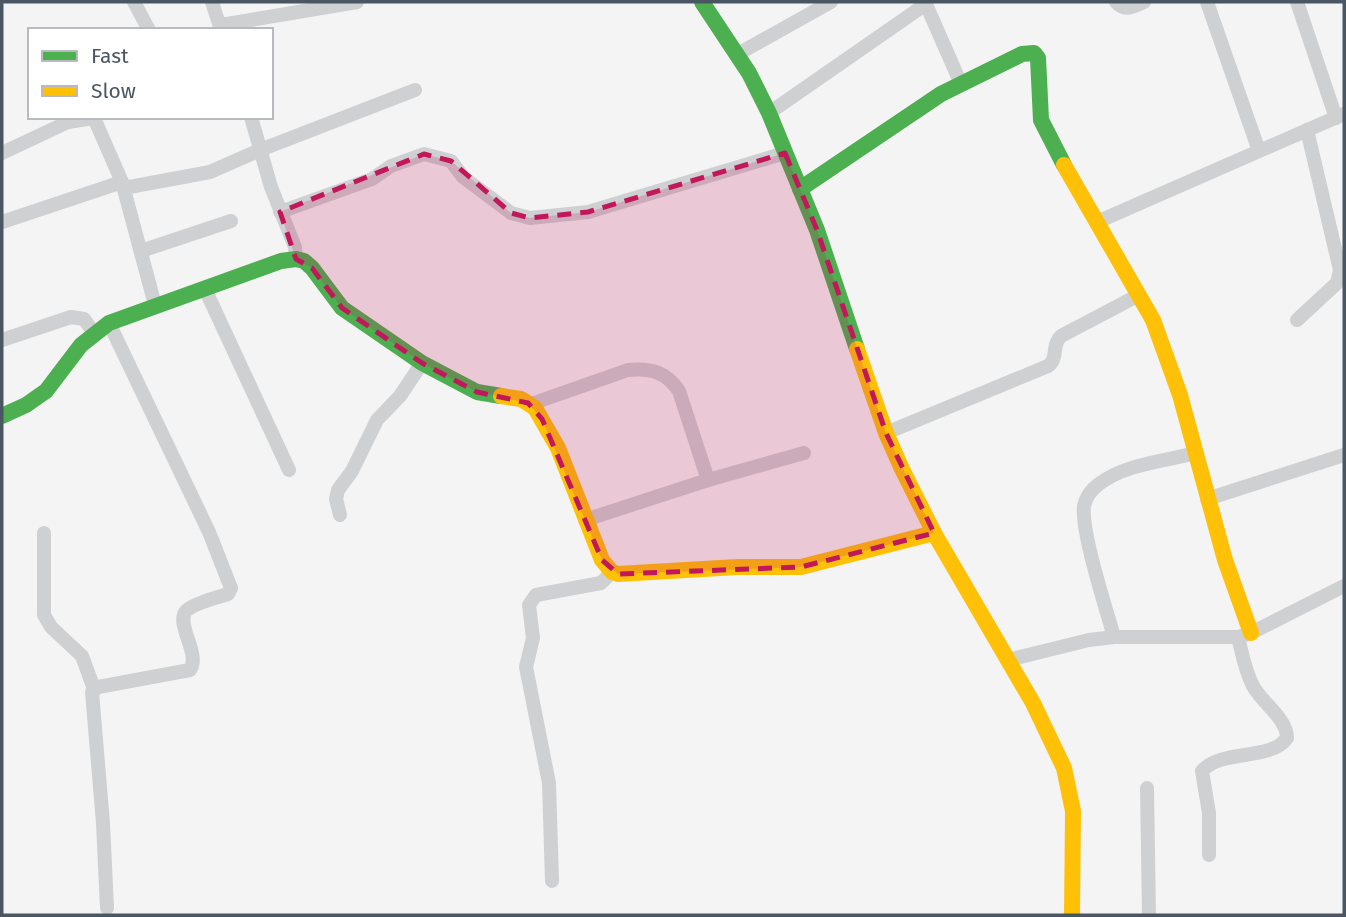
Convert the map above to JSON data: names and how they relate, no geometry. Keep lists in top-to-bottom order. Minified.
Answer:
{"legend":["Fast","Slow"]}
